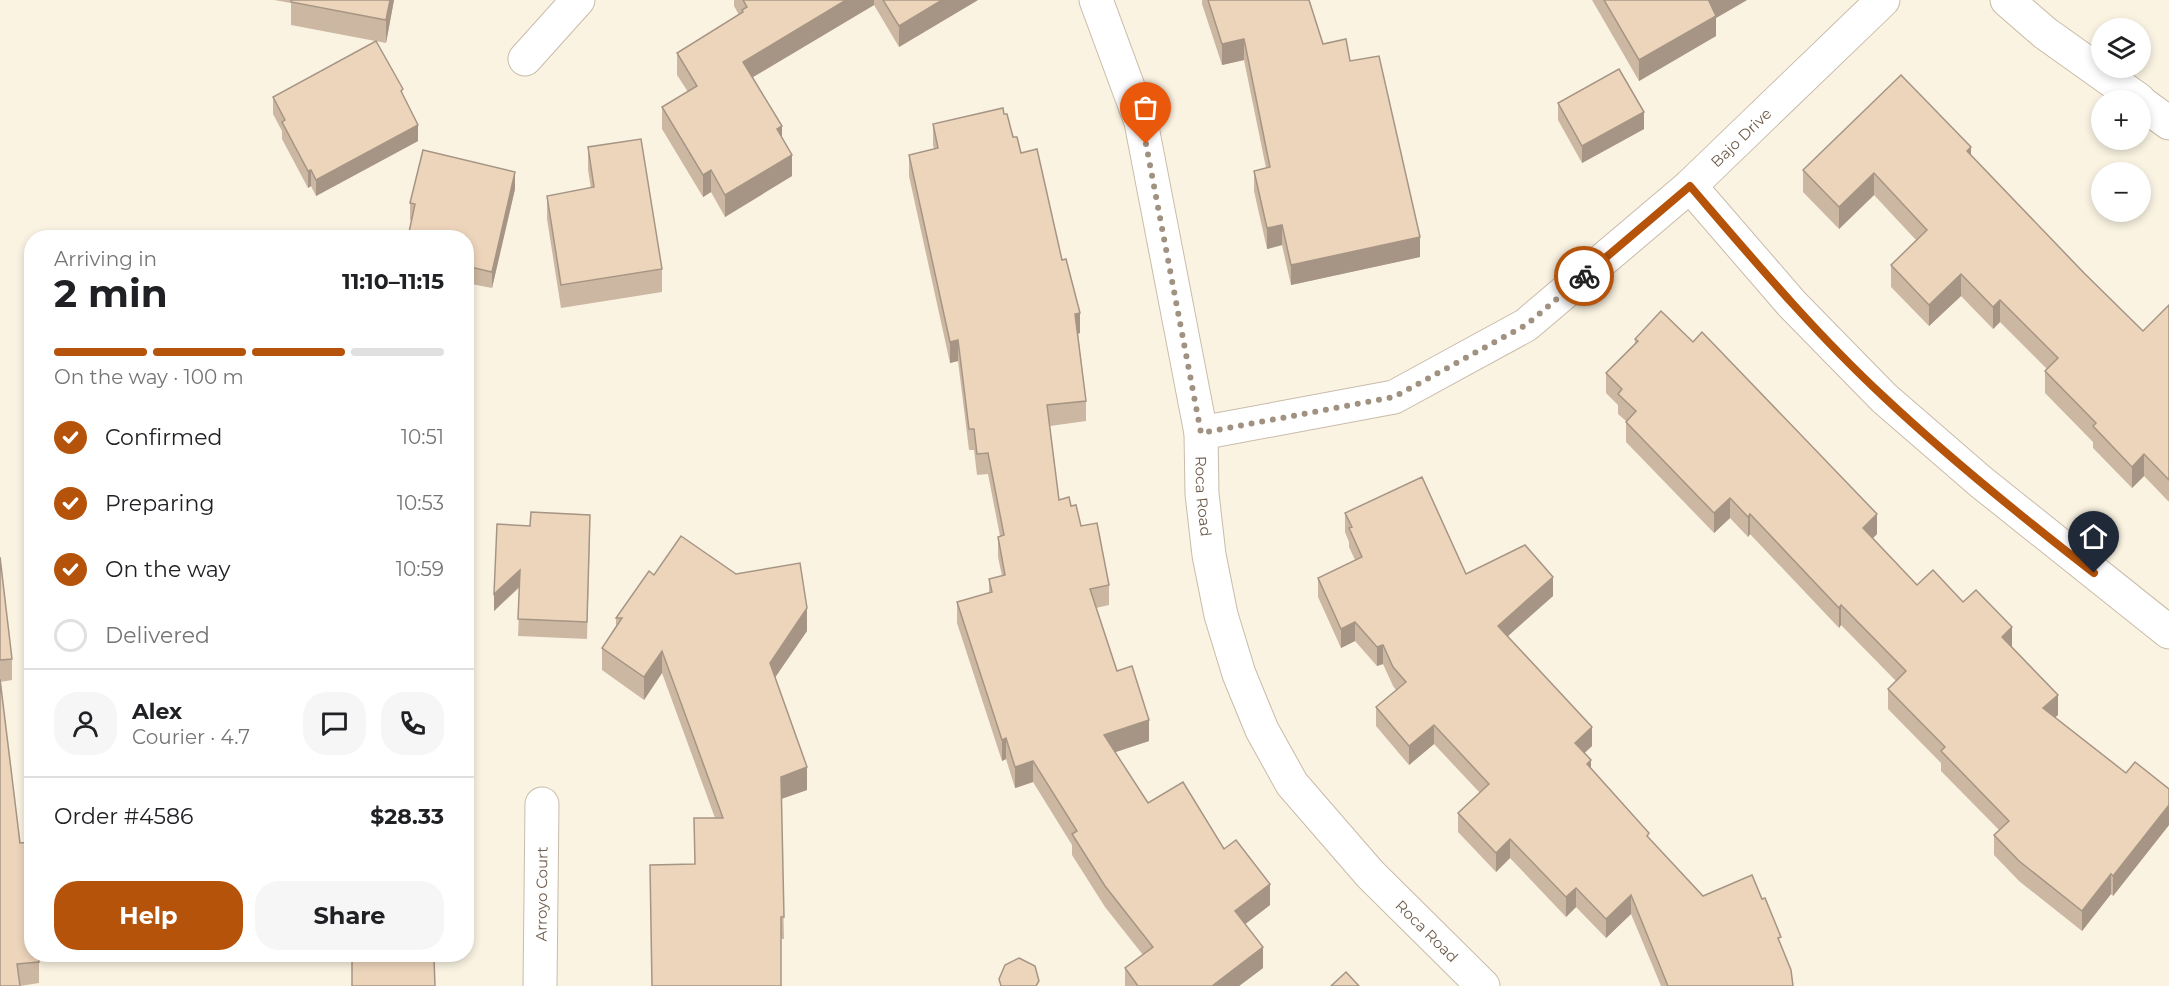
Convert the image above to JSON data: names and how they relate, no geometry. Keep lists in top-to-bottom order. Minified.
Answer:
{"streets":{"street":["Bajo Drive","Roca Road","Arroyo Court"]},"crossings":[["Bajo Drive","Roca Road"]],"page":{"map_buttons":["+","−"],"heading":["2 min","Arriving in","11:10–11:15"],"panel":["Alex","Courier · 4.7","Order #4586","$28.33"],"bar":"On the way · 100 m","list":[["Confirmed","10:51"],["Preparing","10:53"],["On the way","10:59"],"Delivered"],"buttons":["Help","Share"]}}
